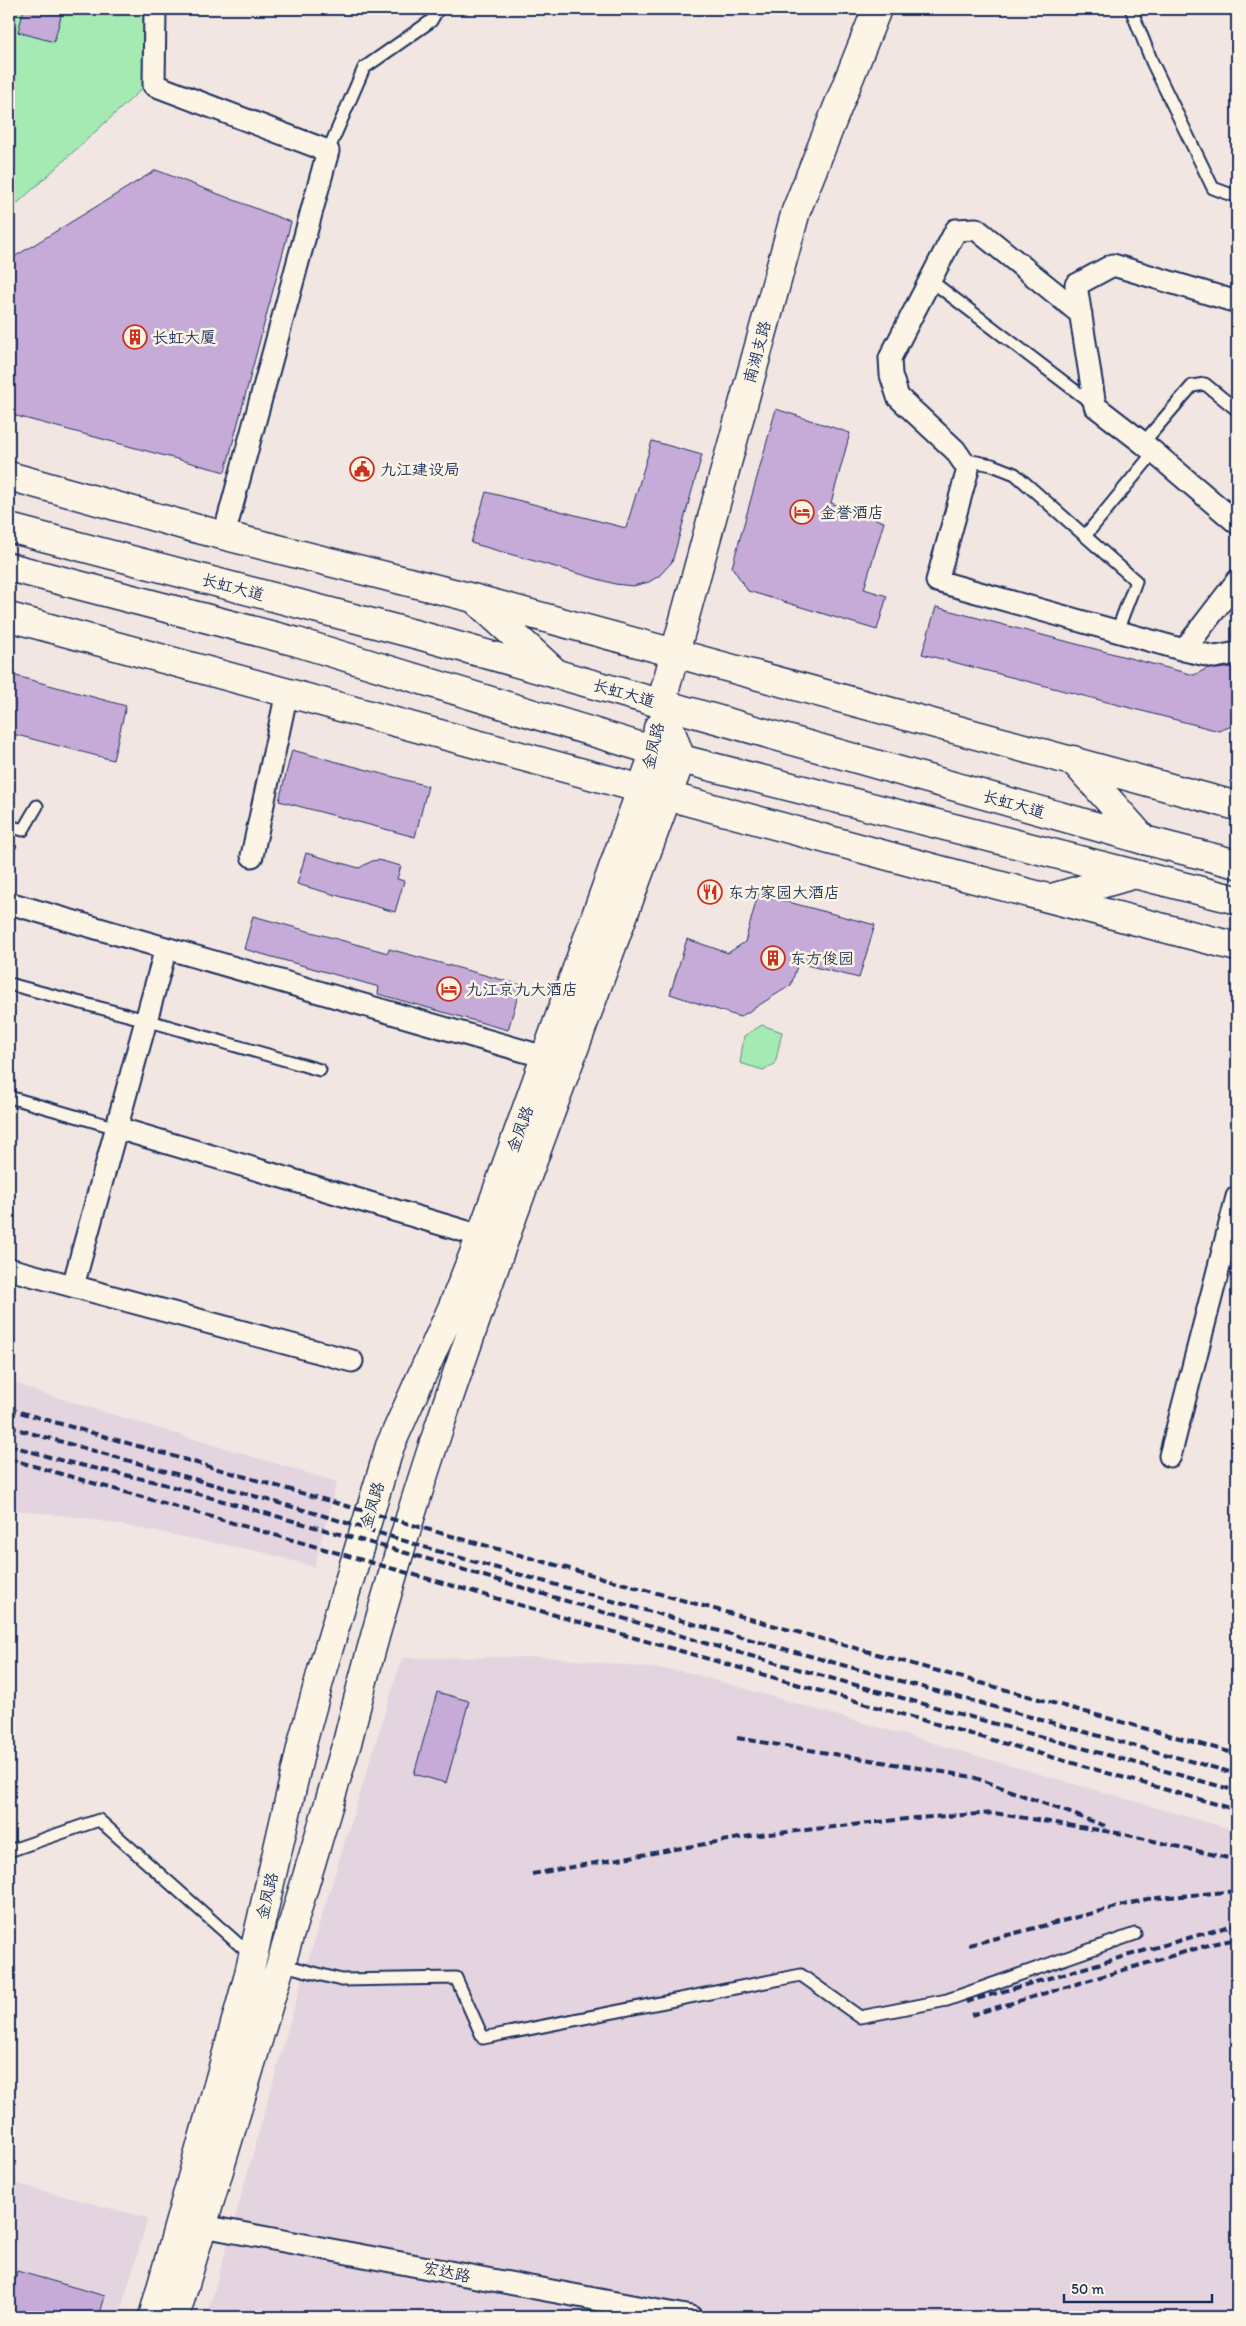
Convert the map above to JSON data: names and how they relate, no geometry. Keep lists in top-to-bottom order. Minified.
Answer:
{"streets":{"main road":["南湖支路","长虹大道","金凤路"],"street":["宏达路"]},"crossings":[["南湖支路","长虹大道"],["南湖支路","金凤路"],["长虹大道","金凤路"],["金凤路","宏达路"]],"places":{"building":["长虹大厦","东方俊园"],"public building":["九江建设局"],"hotel":["金誉酒店","九江京九大酒店"],"restaurant":["东方家园大酒店"]},"scale_bar":"50 m"}
